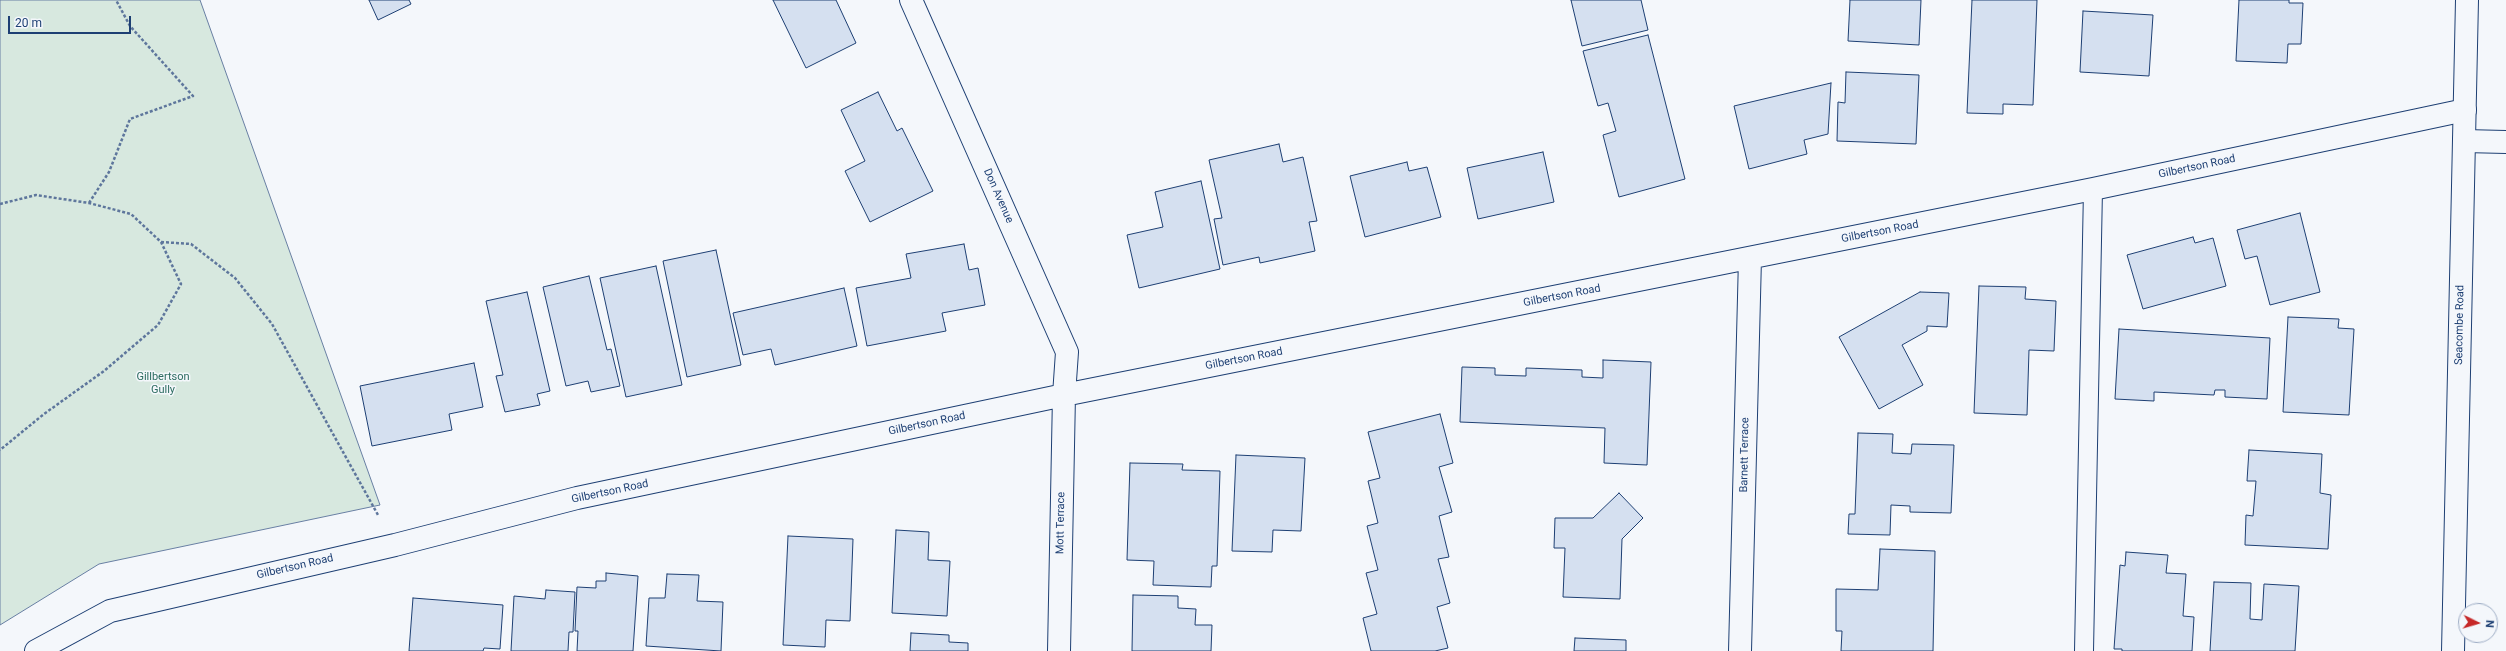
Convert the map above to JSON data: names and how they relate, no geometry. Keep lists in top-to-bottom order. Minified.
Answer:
{"streets":{"street":["Gilbertson Road","Don Avenue","Seacombe Road","Barnett Terrace","Mott Terrace"]},"crossings":[["Gilbertson Road","Don Avenue"],["Gilbertson Road","Seacombe Road"],["Gilbertson Road","Barnett Terrace"],["Gilbertson Road","Mott Terrace"],["Don Avenue","Mott Terrace"]],"parks":["Gillbertson Gully"],"scale_bar":"20 m","north":"right"}
